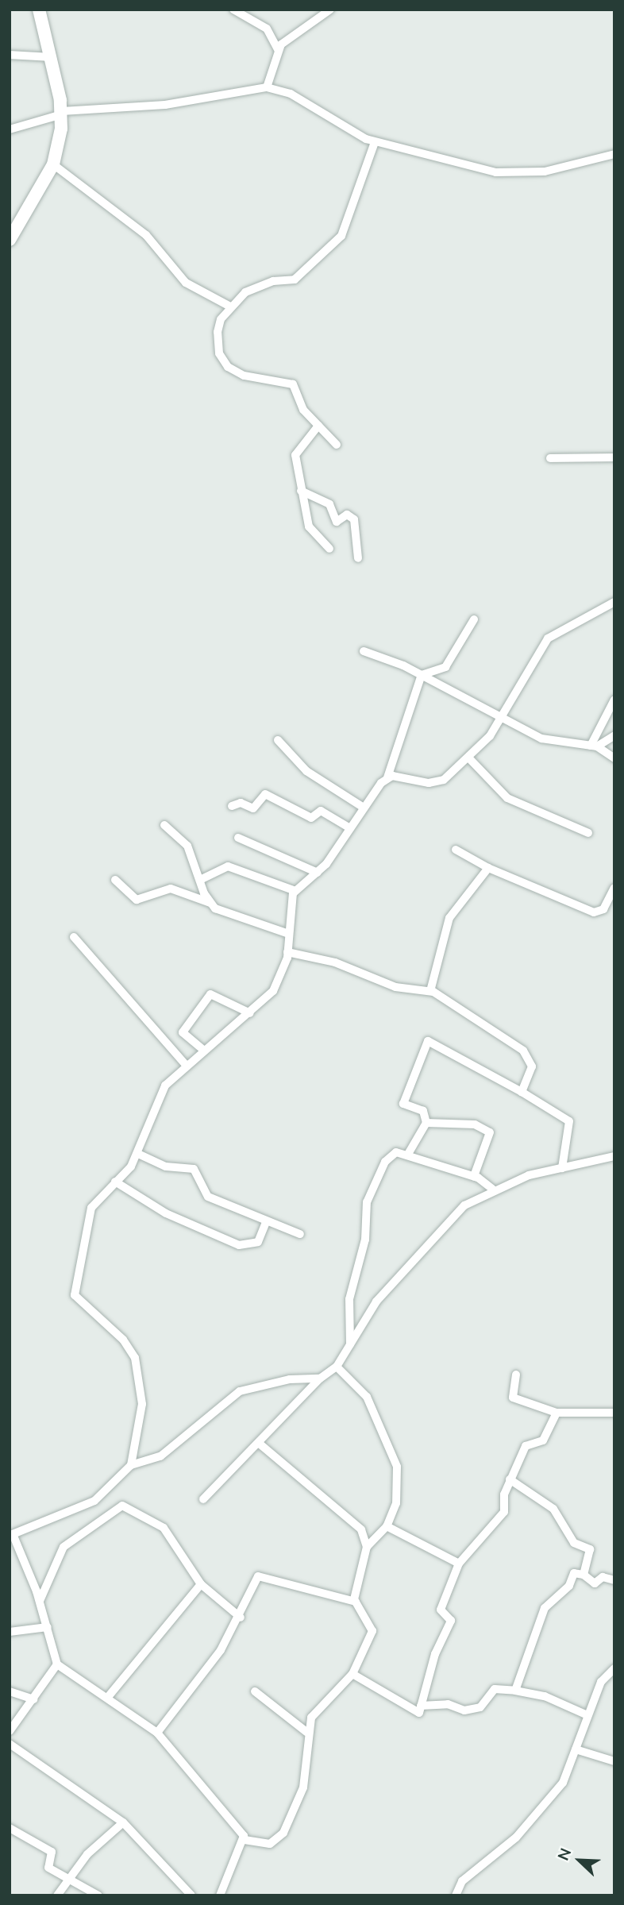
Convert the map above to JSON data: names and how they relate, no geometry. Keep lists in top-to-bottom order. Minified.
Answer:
{"north":"top left"}
